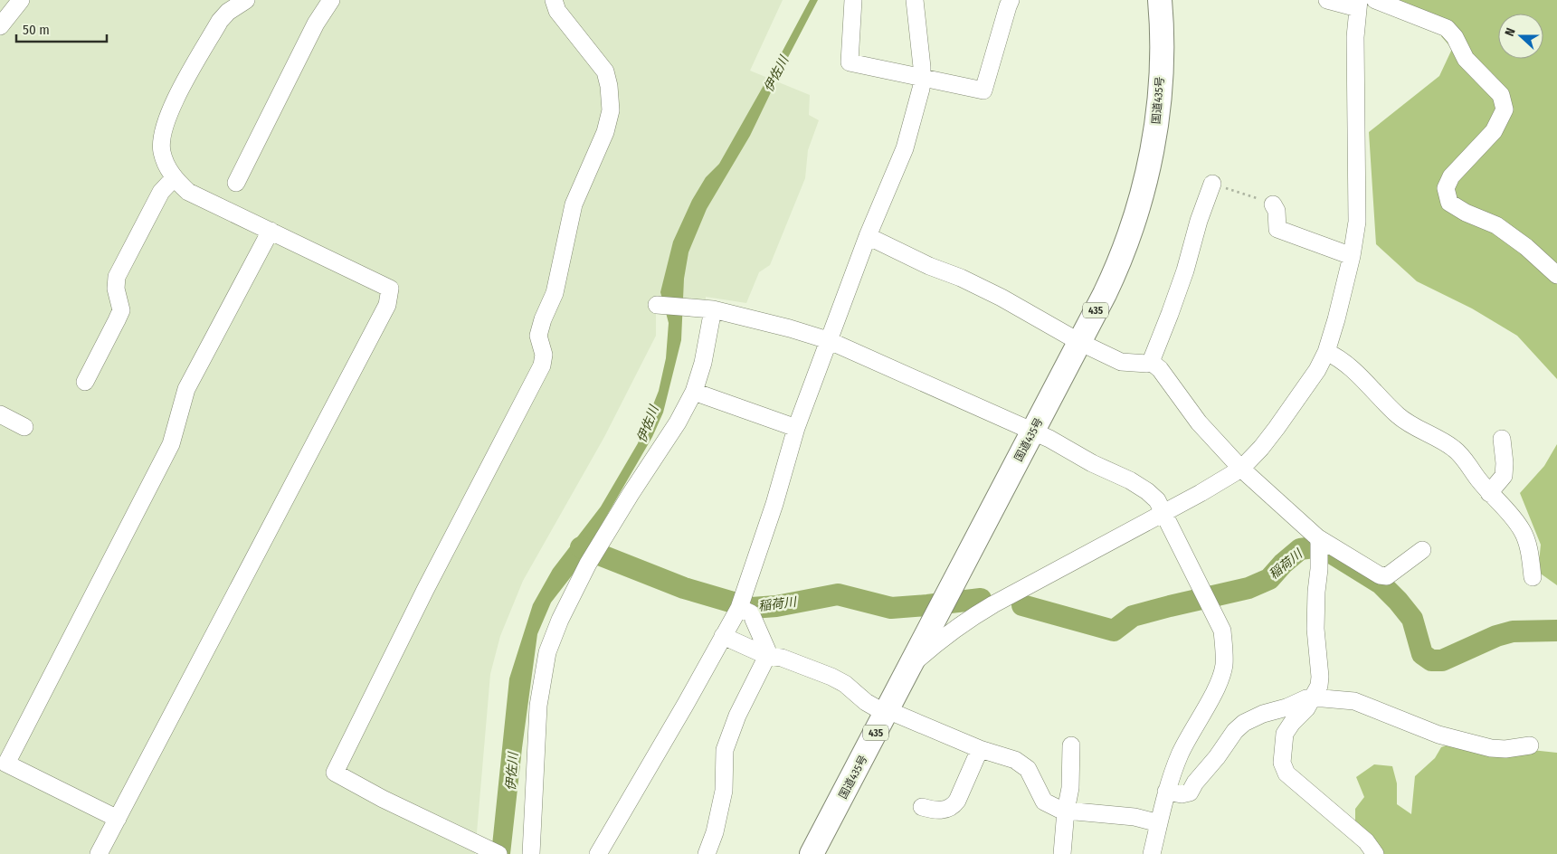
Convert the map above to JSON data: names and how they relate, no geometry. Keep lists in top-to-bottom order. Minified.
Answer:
{"streets":{"highway":["国道435号","435"]},"water":["伊佐川","稲荷川"],"scale_bar":"50 m","north":"left"}
